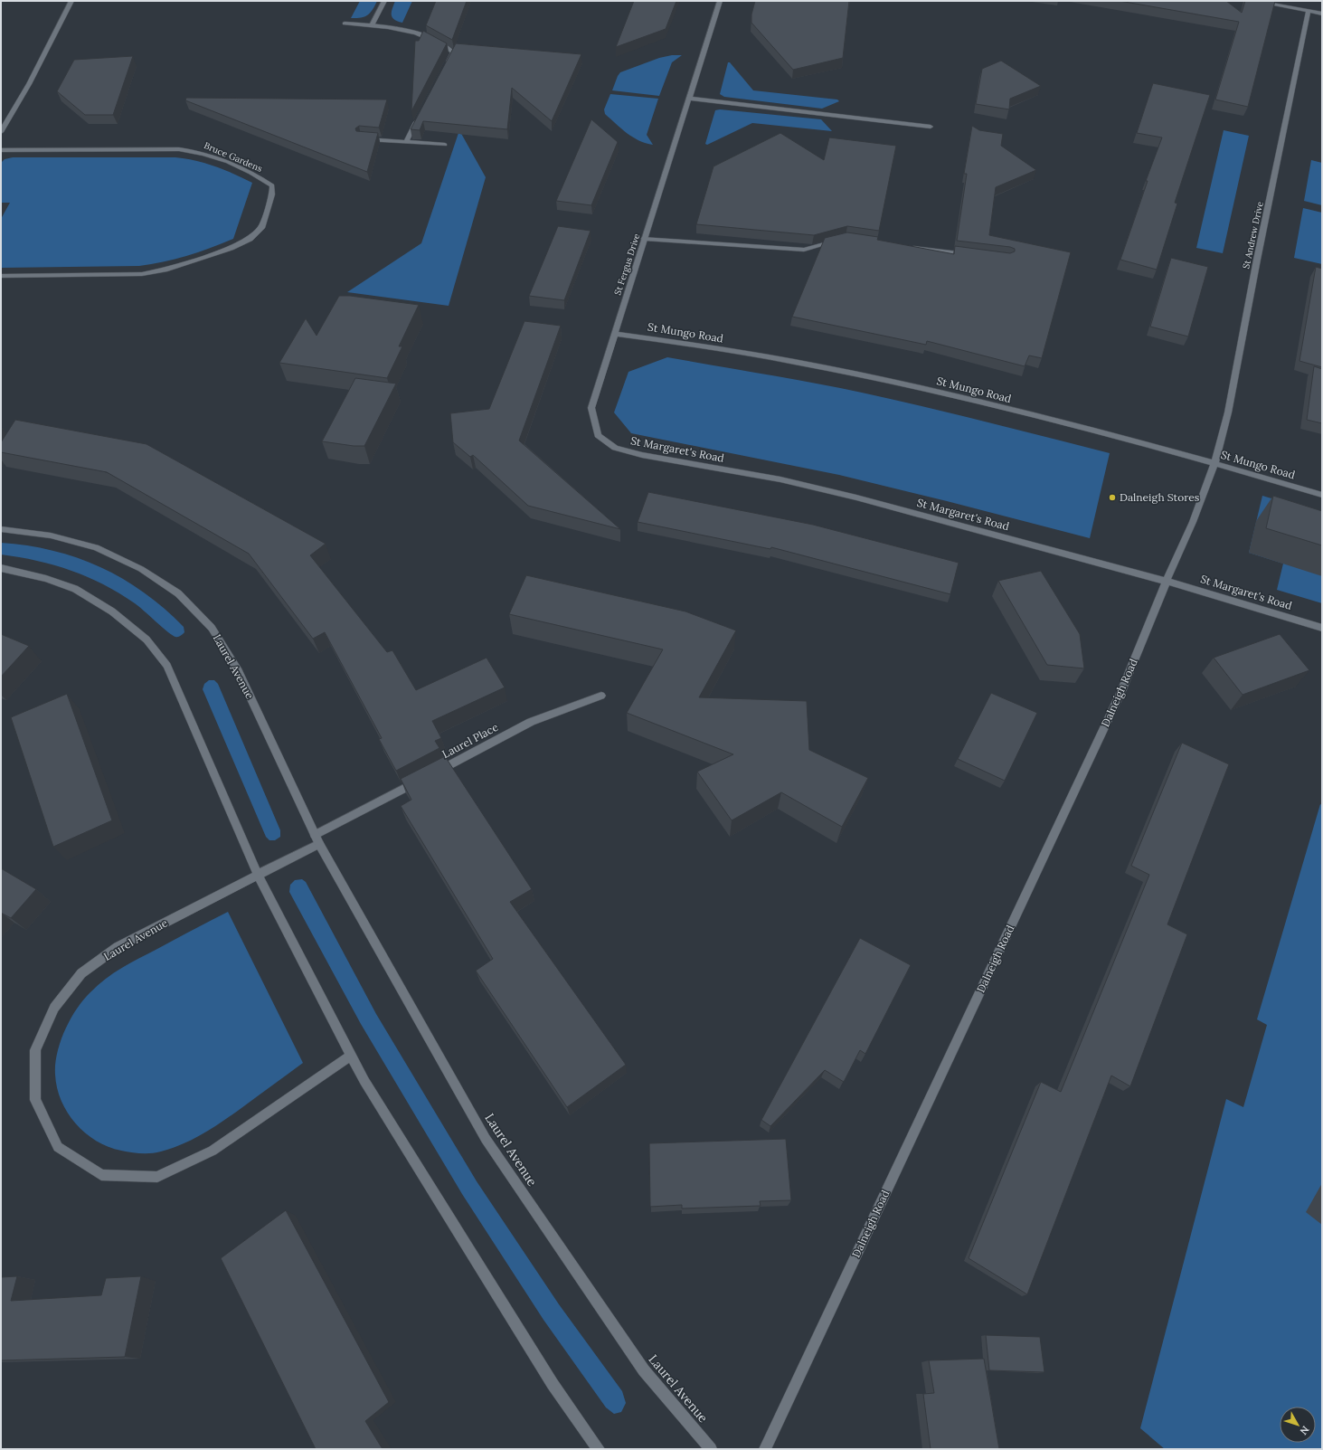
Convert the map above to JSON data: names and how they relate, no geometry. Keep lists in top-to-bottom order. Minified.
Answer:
{"streets":{"street":["Bruce Gardens","St Andrew Drive","St Fergus Drive","St Mungo Road","St Margaret's Road","Laurel Avenue","Dalneigh Road","Laurel Place"]},"crossings":[["St Andrew Drive","St Mungo Road"],["St Andrew Drive","Dalneigh Road"],["St Fergus Drive","St Mungo Road"],["St Fergus Drive","St Margaret's Road"],["St Mungo Road","Dalneigh Road"],["St Margaret's Road","Dalneigh Road"],["Laurel Avenue","Laurel Place"]],"places":["Dalneigh Stores"],"north":"bottom right"}
